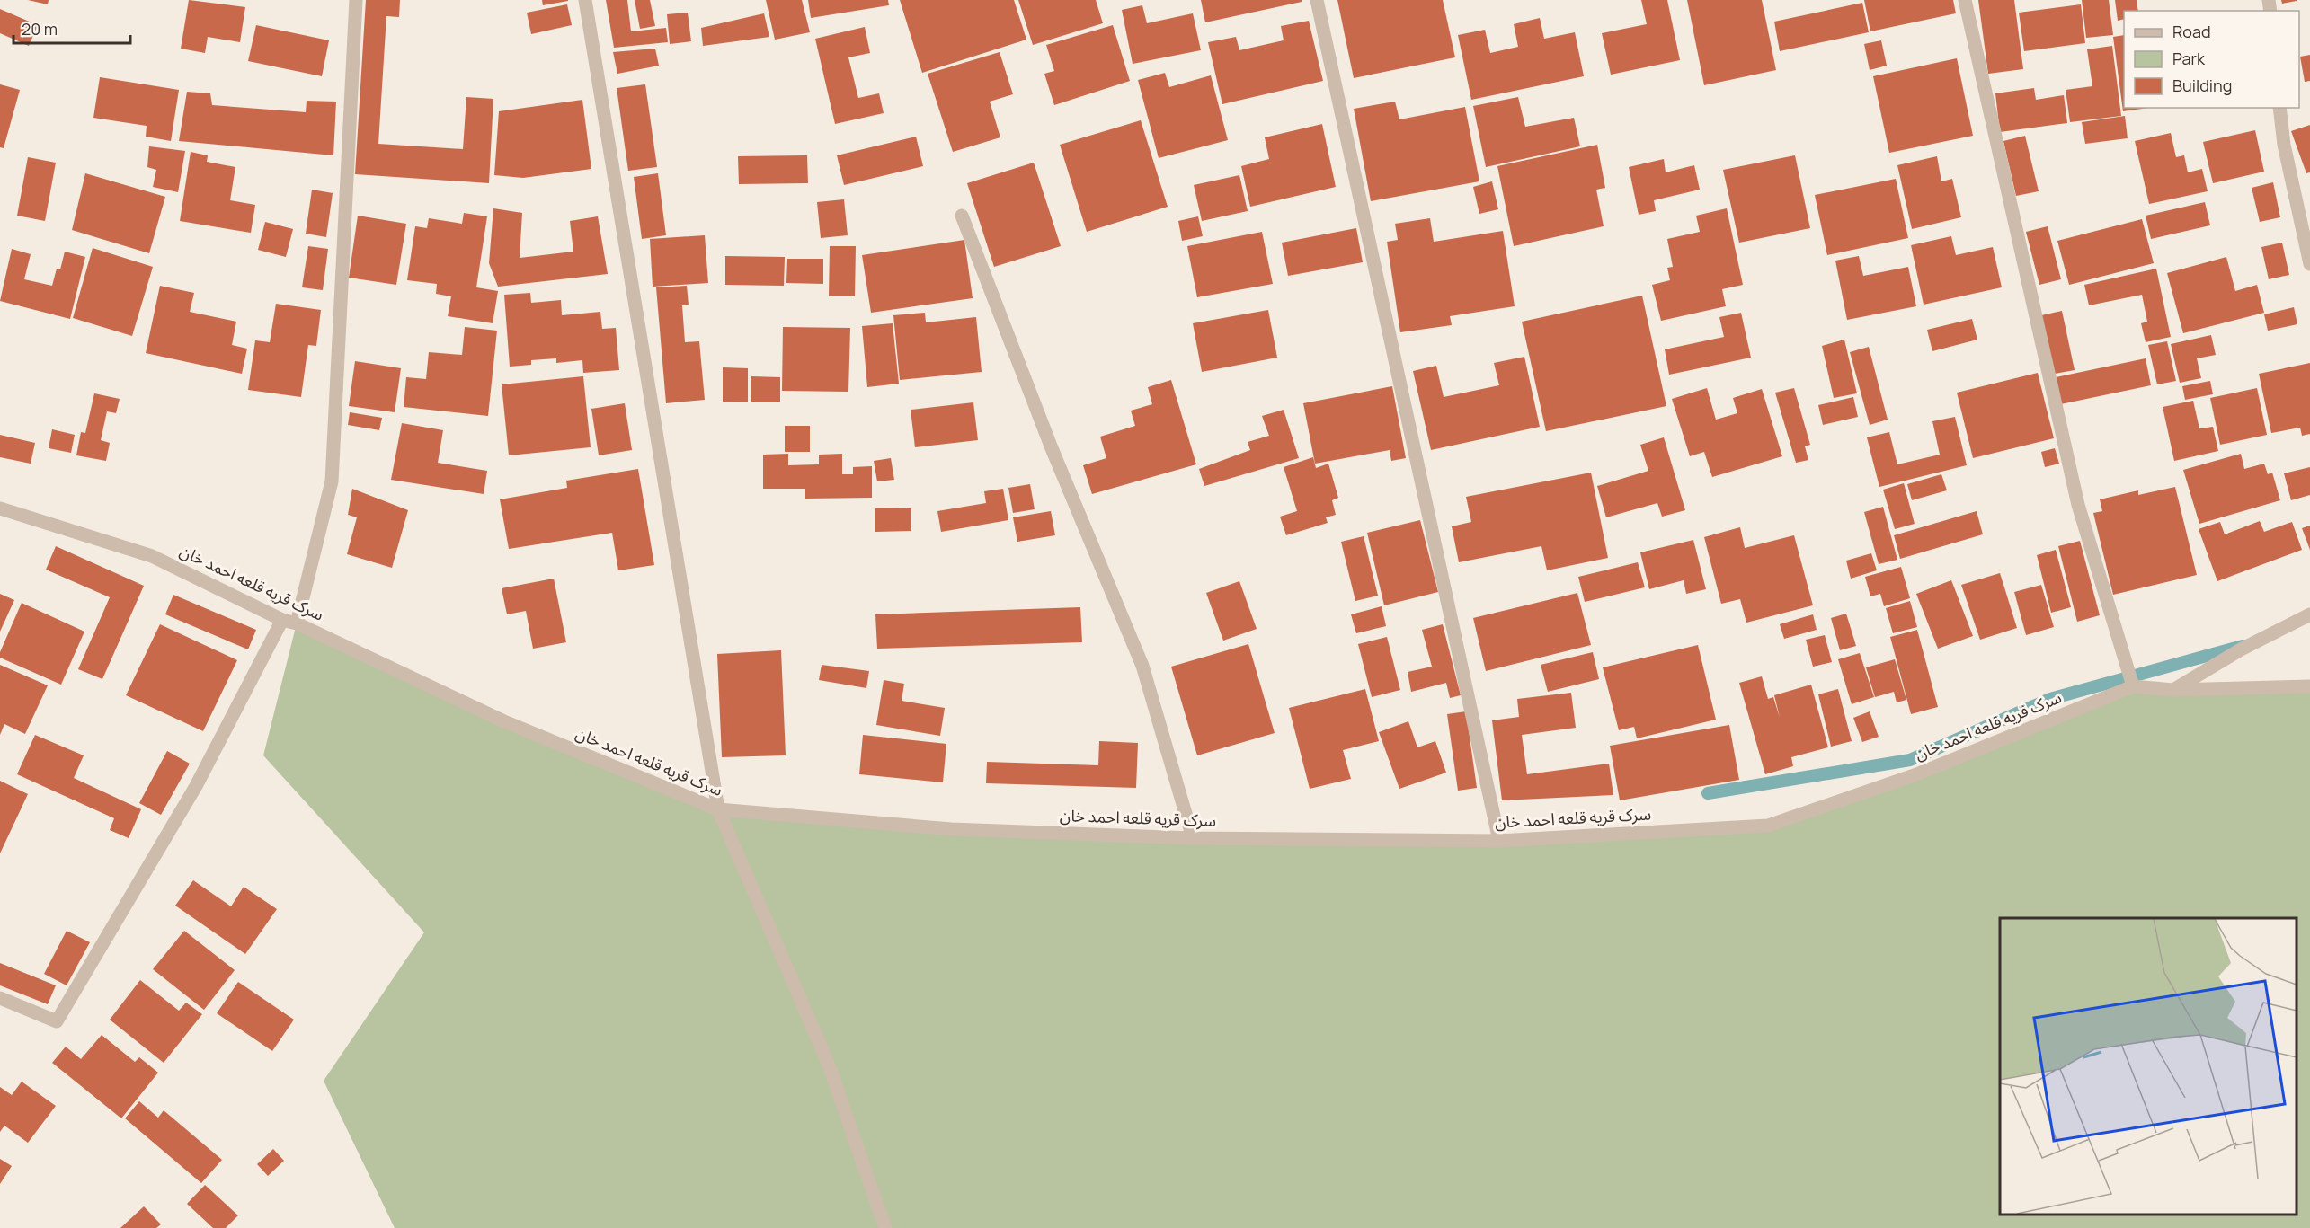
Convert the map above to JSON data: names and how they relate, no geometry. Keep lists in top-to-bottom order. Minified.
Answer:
{"streets":{"street":["سرک قریه قلعه احمد خان"]},"legend":["Road","Park","Building"],"scale_bar":"20 m"}
